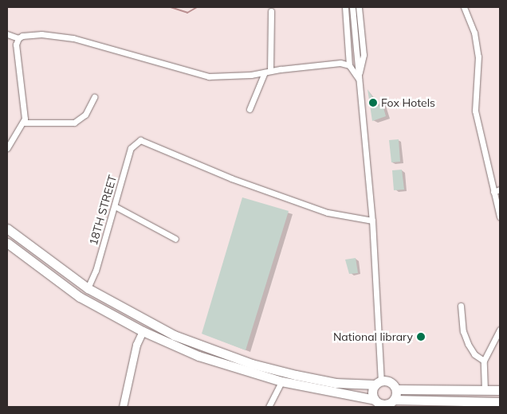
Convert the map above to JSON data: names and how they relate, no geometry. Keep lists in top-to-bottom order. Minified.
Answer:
{"streets":{"street":["18TH STREET"]},"places":["Fox Hotels","National library"]}
